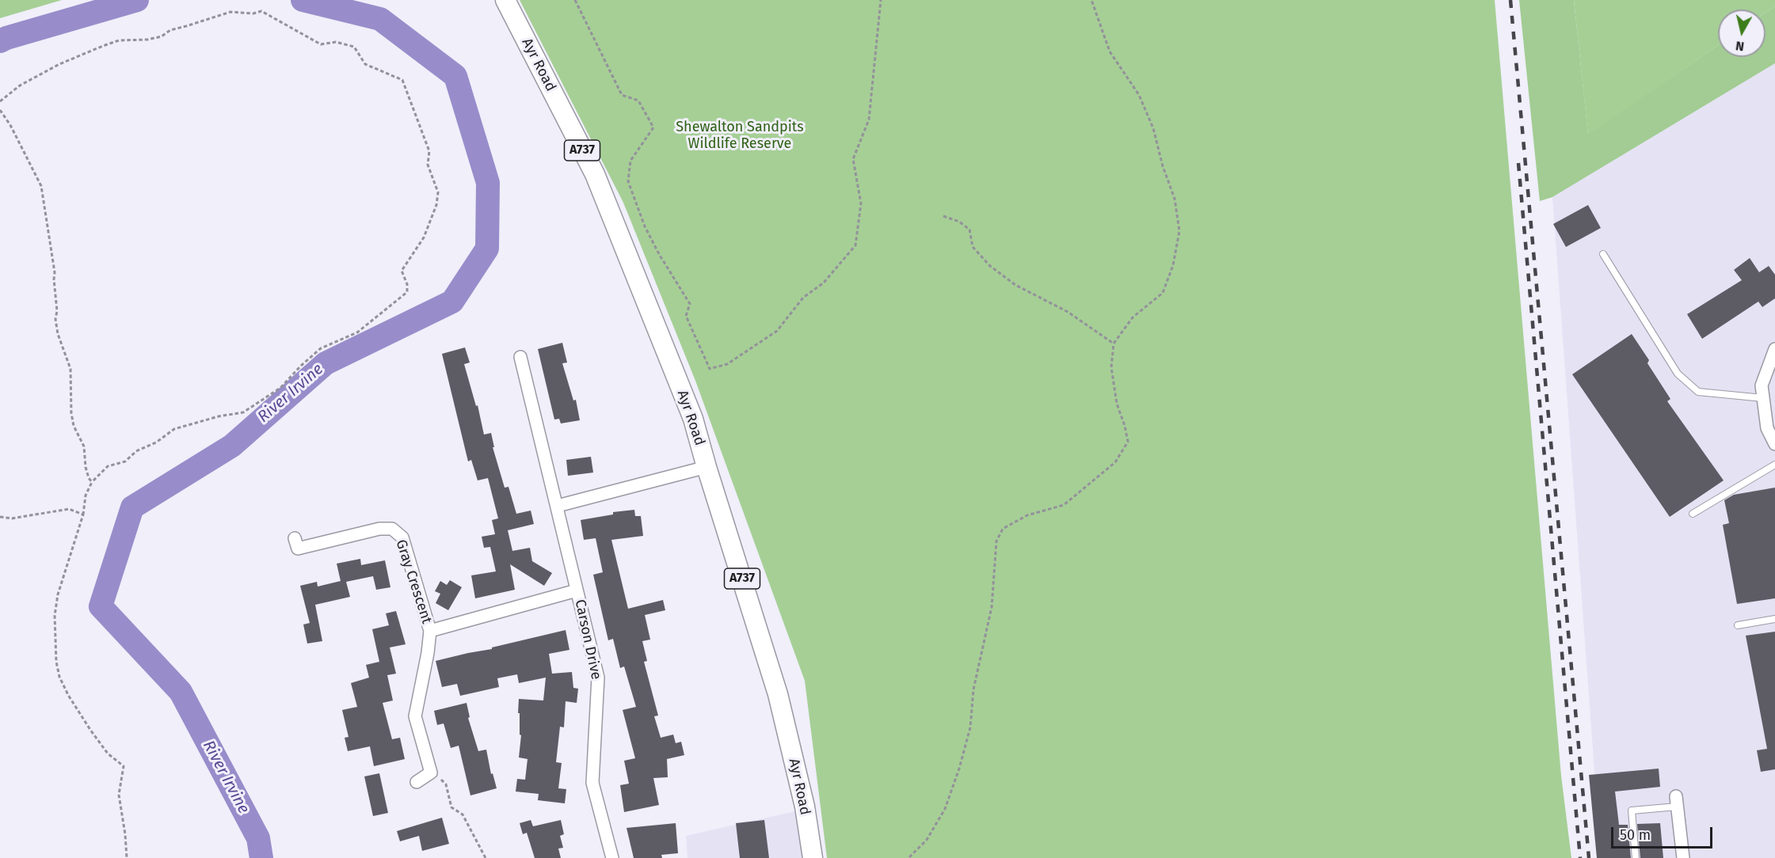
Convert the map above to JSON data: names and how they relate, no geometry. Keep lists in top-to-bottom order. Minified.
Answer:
{"streets":{"main road":["Ayr Road","A737"],"street":["Gray Crescent","Carson Drive"]},"crossings":[["Gray Crescent","Carson Drive"]],"water":["River Irvine"],"parks":["Shewalton Sandpits Wildlife Reserve"],"scale_bar":"50 m","north":"bottom"}
